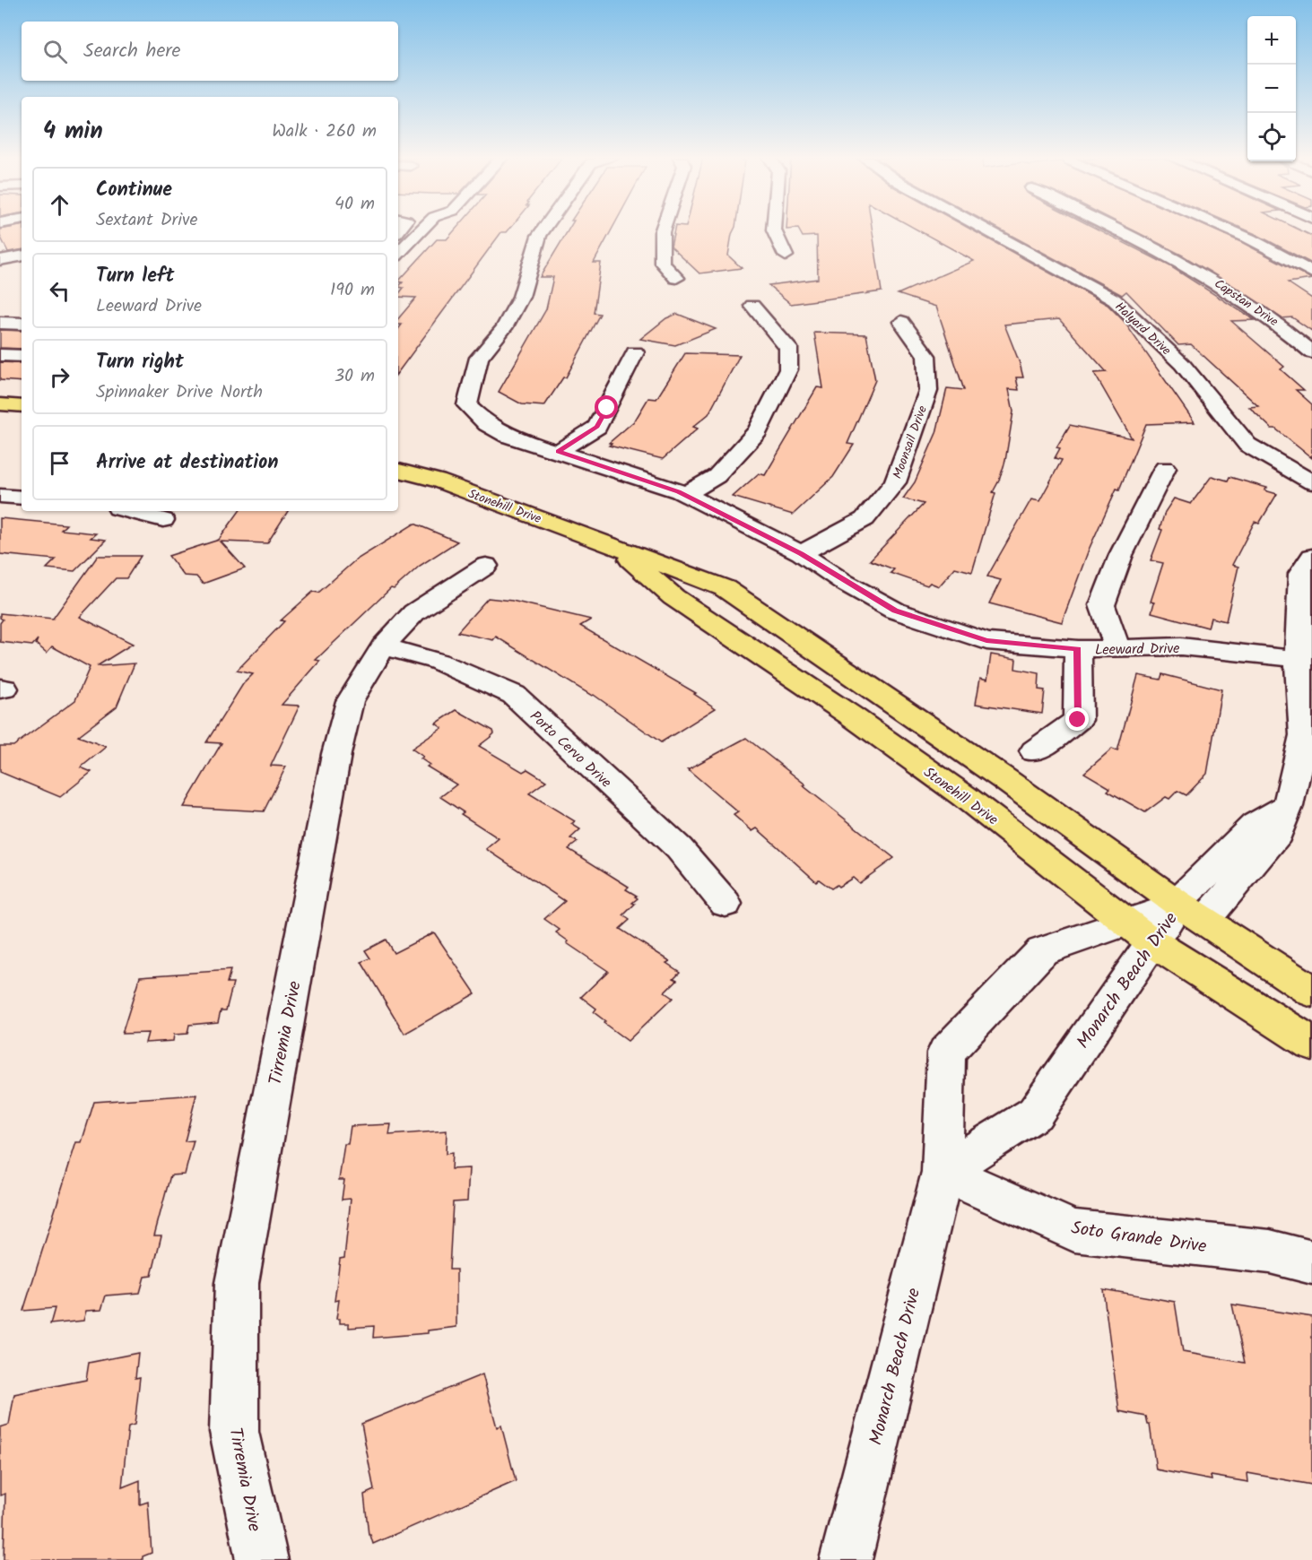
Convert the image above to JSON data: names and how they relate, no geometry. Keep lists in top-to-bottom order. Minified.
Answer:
{"streets":{"main road":["Stonehill Drive"],"street":["Capstan Drive","Halyard Drive","Moonsail Drive","Leeward Drive","Porto Cervo Drive","Monarch Beach Drive","Tirremia Drive","Soto Grande Drive"]},"crossings":[["Moonsail Drive","Leeward Drive"],["Stonehill Drive","Monarch Beach Drive"],["Leeward Drive","Monarch Beach Drive"],["Porto Cervo Drive","Tirremia Drive"],["Monarch Beach Drive","Soto Grande Drive"]],"page":{"map_buttons":["+","−"],"search":"Search here","heading":["4 min","Walk · 260 m"],"list":[["Continue","Sextant Drive","40 m"],["Turn left","Leeward Drive","190 m"],["Turn right","Spinnaker Drive North","30 m"],"Arrive at destination"]}}
